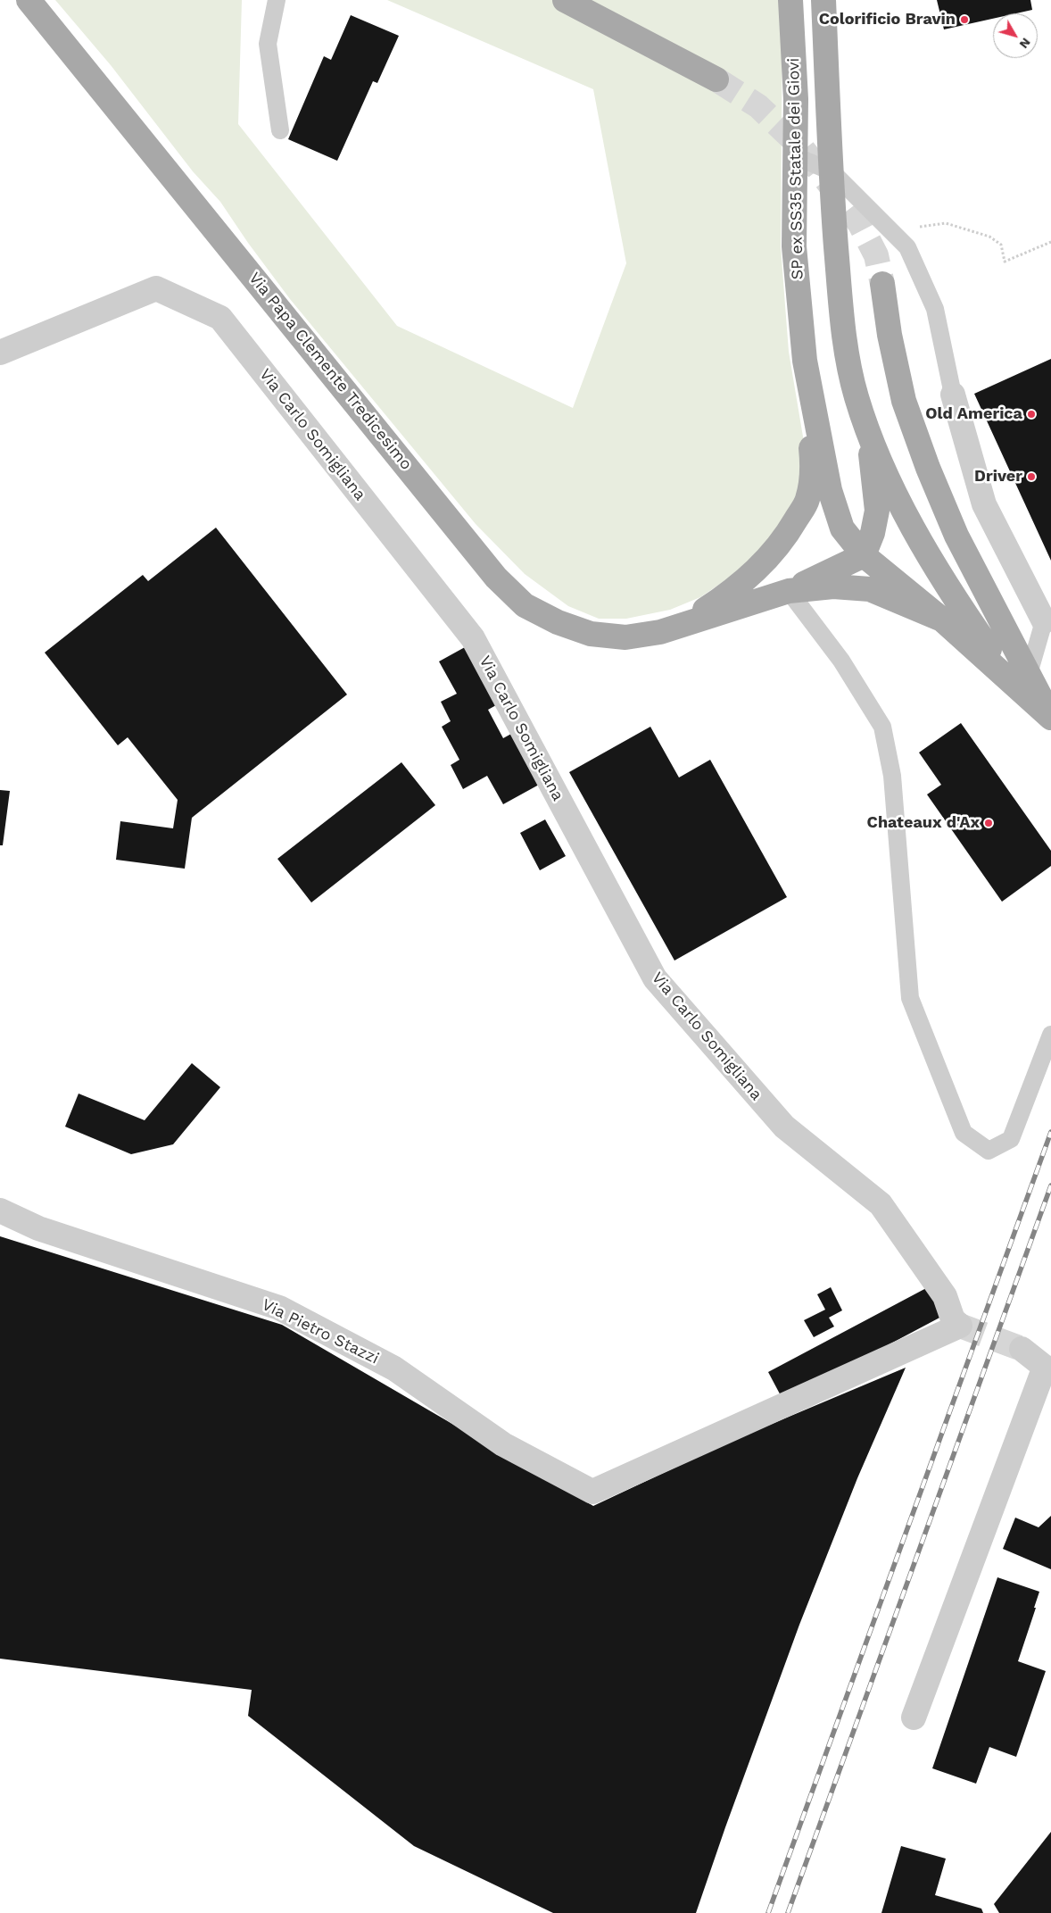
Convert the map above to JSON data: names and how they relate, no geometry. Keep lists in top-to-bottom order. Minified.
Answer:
{"streets":{"main road":["SP ex SS35 Statale dei Giovi","Via Papa Clemente Tredicesimo"],"street":["Via Carlo Somigliana","Via Pietro Stazzi"]},"crossings":[["Via Carlo Somigliana","Via Pietro Stazzi"]],"places":["Colorificio Bravin","Old America","Driver","Chateaux d'Ax"],"north":"bottom right"}
